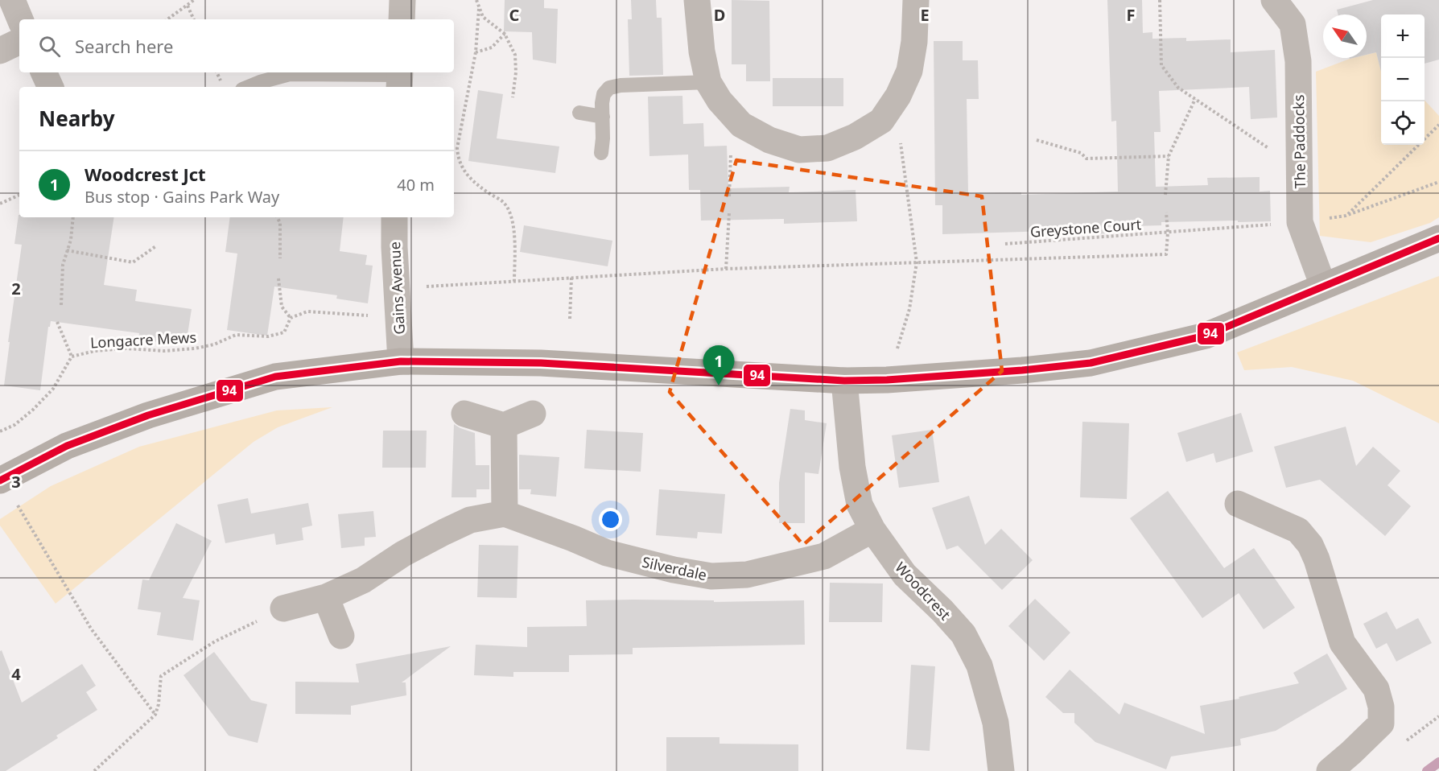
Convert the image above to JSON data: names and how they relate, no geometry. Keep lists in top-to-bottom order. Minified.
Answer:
{"streets":{"street":["The Paddocks","Gains Avenue","Silverdale","Woodcrest"],"path":["Greystone Court","Longacre Mews"]},"crossings":[["The Paddocks","Greystone Court"],["Silverdale","Woodcrest"]],"lines":["transit line 94"],"north":"top left","page":{"map_buttons":["+","−"],"search":"Search here","heading":"Nearby","list":[{"mark":"1","name":"Woodcrest Jct","note":"Bus stop · Gains Park Way","value":"40 m"}],"pins":"1"},"grid":{"columns":["C","D","E","F"],"rows":["2","3","4"]}}
